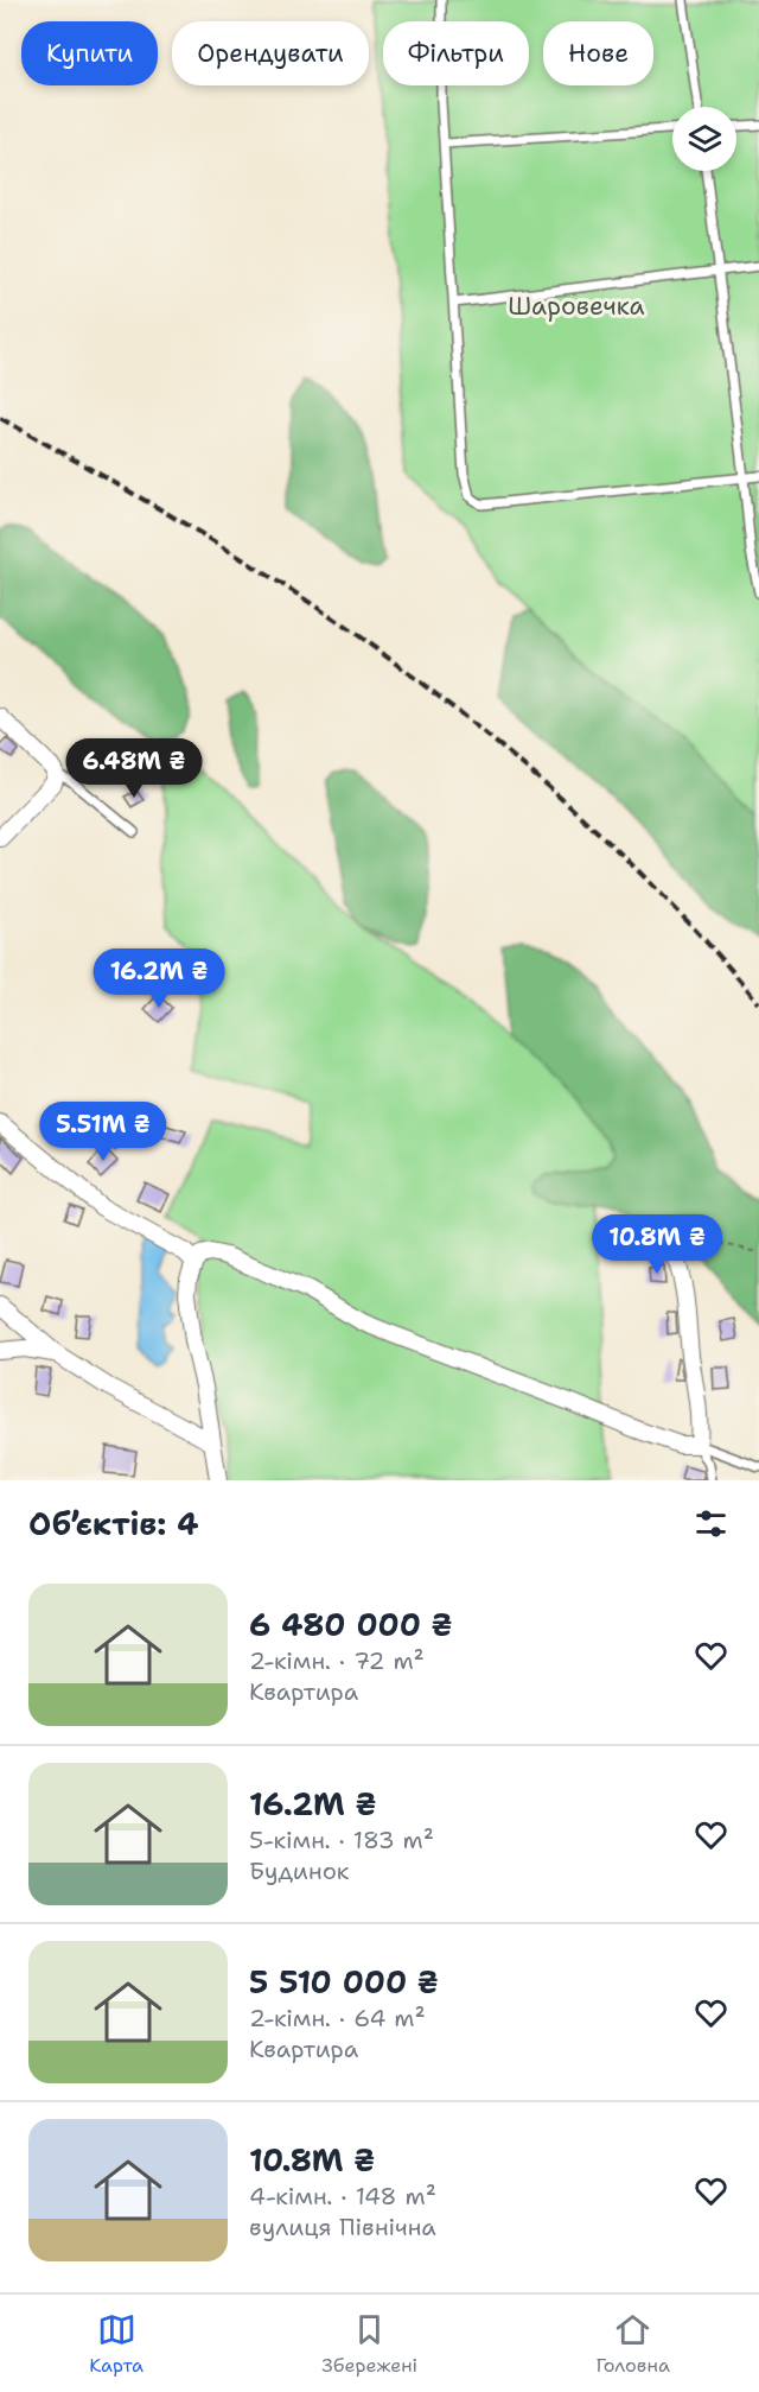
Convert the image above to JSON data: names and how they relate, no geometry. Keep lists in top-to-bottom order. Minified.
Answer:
{"parks":["Шаровечка"],"page":{"chip":["Купити","Орендувати","Фільтри","Нове"],"price":["6.48M ₴","16.2M ₴","5.51M ₴","10.8M ₴"],"heading":"Об’єктів: 4","list":[{"name":"6 480 000 ₴","note":"2-кімн. · 72 m² · Квартира"},{"name":"16.2M ₴","note":"5-кімн. · 183 m² · Будинок"},{"name":"5 510 000 ₴","note":"2-кімн. · 64 m² · Квартира"},{"name":"10.8M ₴","note":"4-кімн. · 148 m² · вулиця Північна"}],"tabs":["Карта","Збережені","Головна"]}}
